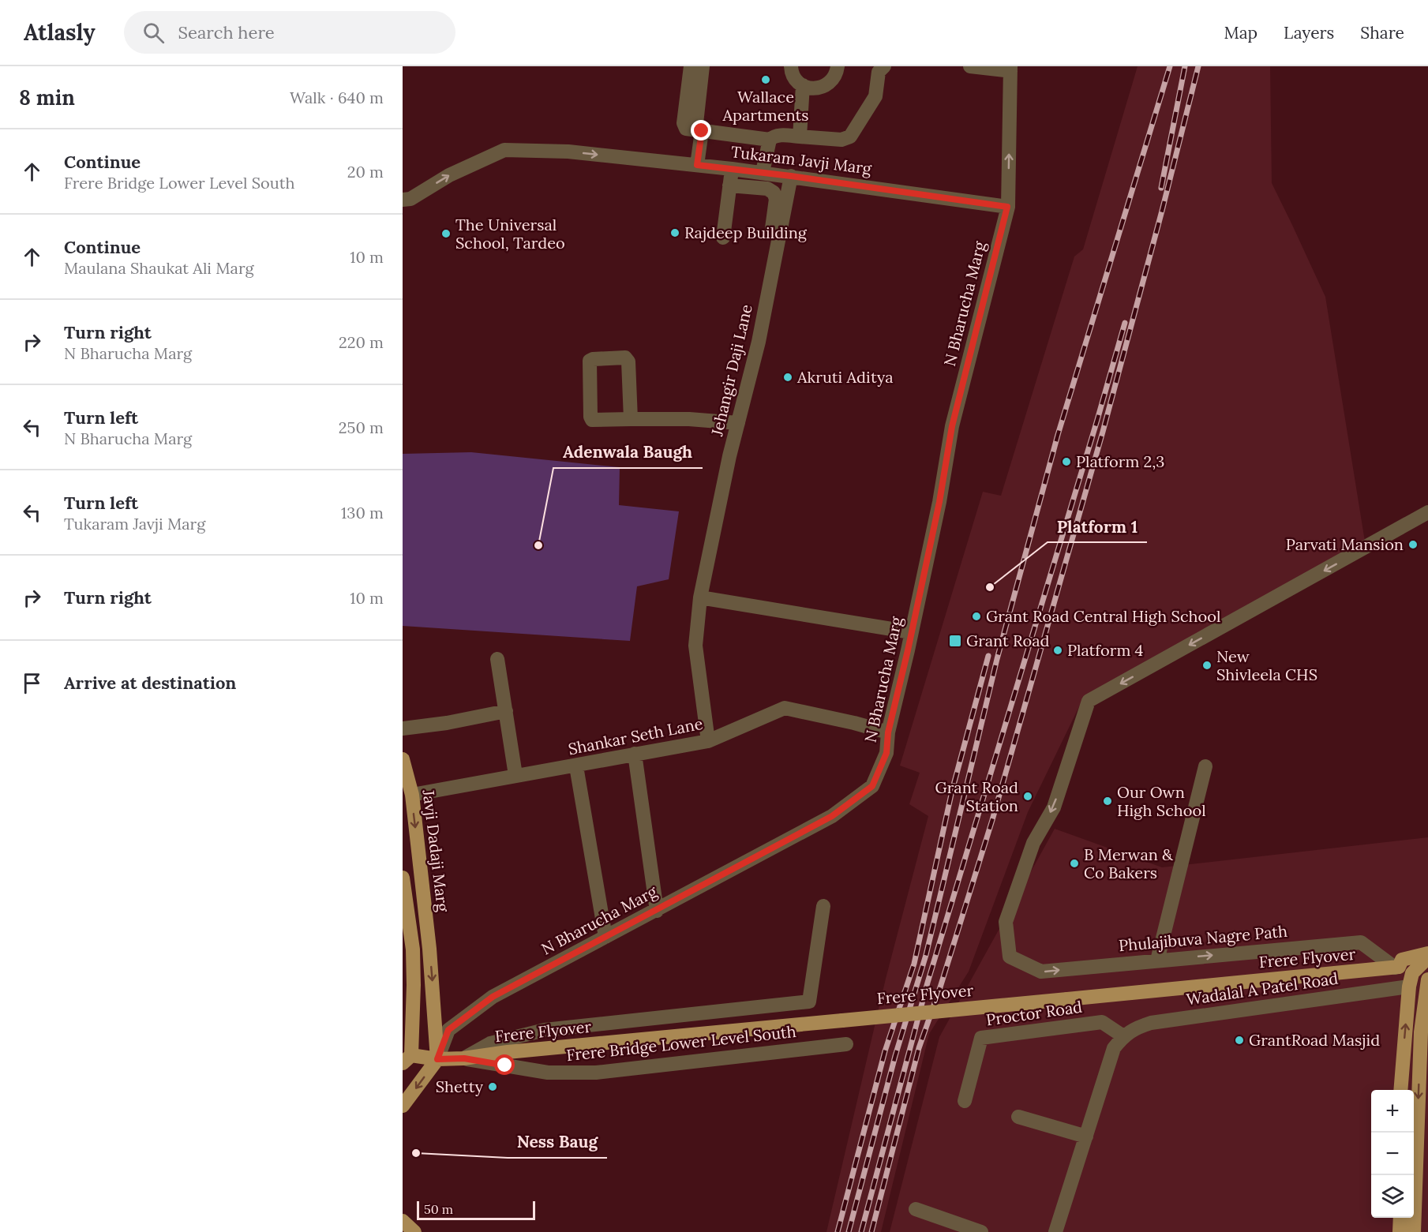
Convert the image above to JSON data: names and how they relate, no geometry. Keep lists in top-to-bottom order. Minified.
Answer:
{"streets":{"main road":["Javji Dadaji Marg","Frere Flyover"],"street":["Tukaram Javji Marg","N Bharucha Marg","Jehangir Daji Lane","Shankar Seth Lane","Phulajibuva Nagre Path","Wadalal A Patel Road","Proctor Road","Frere Bridge Lower Level South"]},"crossings":[["Tukaram Javji Marg","N Bharucha Marg"],["Tukaram Javji Marg","Jehangir Daji Lane"],["N Bharucha Marg","Shankar Seth Lane"],["N Bharucha Marg","Javji Dadaji Marg"],["N Bharucha Marg","Frere Flyover"],["Jehangir Daji Lane","Shankar Seth Lane"],["Shankar Seth Lane","Javji Dadaji Marg"],["Javji Dadaji Marg","Frere Flyover"],["Phulajibuva Nagre Path","Frere Flyover"],["Frere Flyover","Frere Bridge Lower Level South"],["Wadalal A Patel Road","Proctor Road"]],"one_way":["Tukaram Javji Marg"],"places":{"other":["Wallace Apartments","Rajdeep Building","The Universal School, Tardeo","Akruti Aditya","Platform 2,3","Parvati Mansion","Adenwala Baugh","Platform 1","Grant Road Central High School","Platform 4","New Shivleela CHS","Grant Road Station","Our Own High School","B Merwan & Co Bakers","GrantRoad Masjid","Shetty","Ness Baug"],"transit":["Grant Road"]},"scale_bar":"50 m","page":{"header":"Atlasly","search":"Search here","nav":["Map","Layers","Share"],"heading":["8 min","Walk · 640 m"],"list":[["Continue","Frere Bridge Lower Level South","20 m"],["Continue","Maulana Shaukat Ali Marg","10 m"],["Turn right","N Bharucha Marg","220 m"],["Turn left","N Bharucha Marg","250 m"],["Turn left","Tukaram Javji Marg","130 m"],["Turn right","10 m"],"Arrive at destination"],"map_buttons":["+","−"],"scale":"50 m"}}
